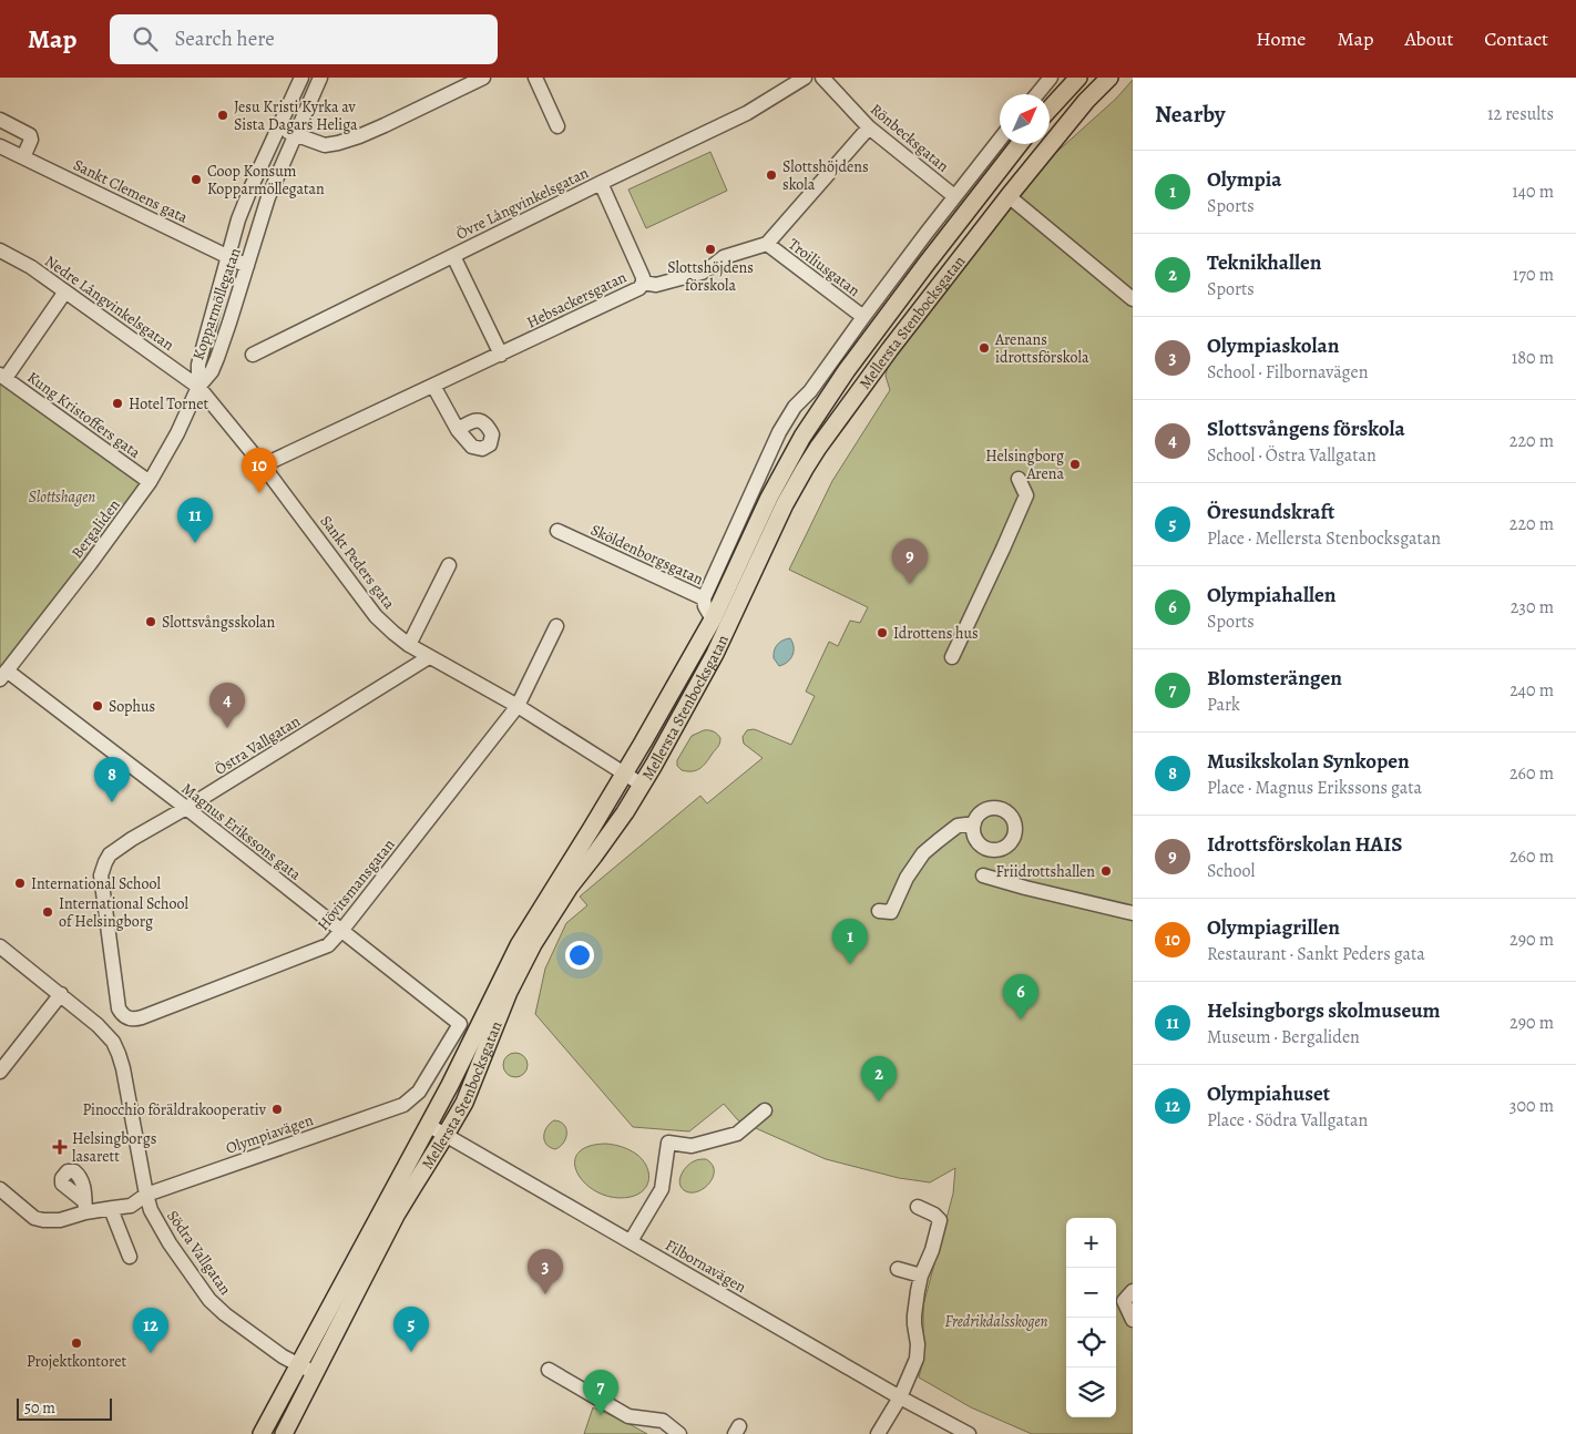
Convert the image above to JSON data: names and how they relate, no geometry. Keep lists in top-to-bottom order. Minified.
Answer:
{"streets":{"main road":["Mellersta Stenbocksgatan"],"street":["Rönbecksgatan","Sankt Clemens gata","Övre Långvinkelsgatan","Troiliusgatan","Hebsackersgatan","Nedre Långvinkelsgatan","Kopparmöllegatan","Kung Kristoffers gata","Bergaliden","Sköldenborgsgatan","Sankt Peders gata","Östra Vallgatan","Magnus Erikssons gata","Hövitsmansgatan","Olympiavägen","Södra Vallgatan","Filbornavägen"]},"crossings":[["Sankt Clemens gata","Kopparmöllegatan"],["Troiliusgatan","Hebsackersgatan"],["Hebsackersgatan","Sankt Peders gata"],["Nedre Långvinkelsgatan","Kopparmöllegatan"],["Nedre Långvinkelsgatan","Bergaliden"],["Nedre Långvinkelsgatan","Sankt Peders gata"],["Kopparmöllegatan","Bergaliden"],["Kopparmöllegatan","Sankt Peders gata"],["Mellersta Stenbocksgatan","Sköldenborgsgatan"],["Mellersta Stenbocksgatan","Sankt Peders gata"],["Mellersta Stenbocksgatan","Södra Vallgatan"],["Mellersta Stenbocksgatan","Filbornavägen"],["Kung Kristoffers gata","Bergaliden"],["Bergaliden","Sankt Peders gata"],["Bergaliden","Magnus Erikssons gata"],["Sankt Peders gata","Östra Vallgatan"],["Sankt Peders gata","Hövitsmansgatan"],["Östra Vallgatan","Magnus Erikssons gata"],["Östra Vallgatan","Hövitsmansgatan"],["Magnus Erikssons gata","Hövitsmansgatan"],["Magnus Erikssons gata","Olympiavägen"],["Olympiavägen","Södra Vallgatan"]],"parks":["Slottshagen","Fredrikdalsskogen"],"places":{"other":["Jesu Kristi Kyrka av Sista Dagars Heliga","Slottshöjdens skola","Coop Konsum Kopparmöllegatan","Slottshöjdens förskola","Arenans idrottsförskola","Hotel Tornet","Helsingborg Arena","Slottsvångsskolan","Idrottens hus","Sophus","Friidrottshallen","International School","International School of Helsingborg","Pinocchio föräldrakooperativ","Projektkontoret"],"health":["Helsingborgs lasarett"]},"scale_bar":"50 m","north":"top right","page":{"header":"Map","search":"Search here","nav":["Home","Map","About","Contact"],"heading":["Nearby","12 results"],"list":[{"mark":"1","name":"Olympia","note":"Sports","value":"140 m"},{"mark":"2","name":"Teknikhallen","note":"Sports","value":"170 m"},{"mark":"3","name":"Olympiaskolan","note":"School · Filbornavägen","value":"180 m"},{"mark":"4","name":"Slottsvångens förskola","note":"School · Östra Vallgatan","value":"220 m"},{"mark":"5","name":"Öresundskraft","note":"Place · Mellersta Stenbocksgatan","value":"220 m"},{"mark":"6","name":"Olympiahallen","note":"Sports","value":"230 m"},{"mark":"7","name":"Blomsterängen","note":"Park","value":"240 m"},{"mark":"8","name":"Musikskolan Synkopen","note":"Place · Magnus Erikssons gata","value":"260 m"},{"mark":"9","name":"Idrottsförskolan HAIS","note":"School","value":"260 m"},{"mark":"10","name":"Olympiagrillen","note":"Restaurant · Sankt Peders gata","value":"290 m"},{"mark":"11","name":"Helsingborgs skolmuseum","note":"Museum · Bergaliden","value":"290 m"},{"mark":"12","name":"Olympiahuset","note":"Place · Södra Vallgatan","value":"300 m"}],"pins":["10","11","9","4","8","1","6","2","3","5","12","7"],"map_buttons":["+","−"],"scale":"50 m"}}
